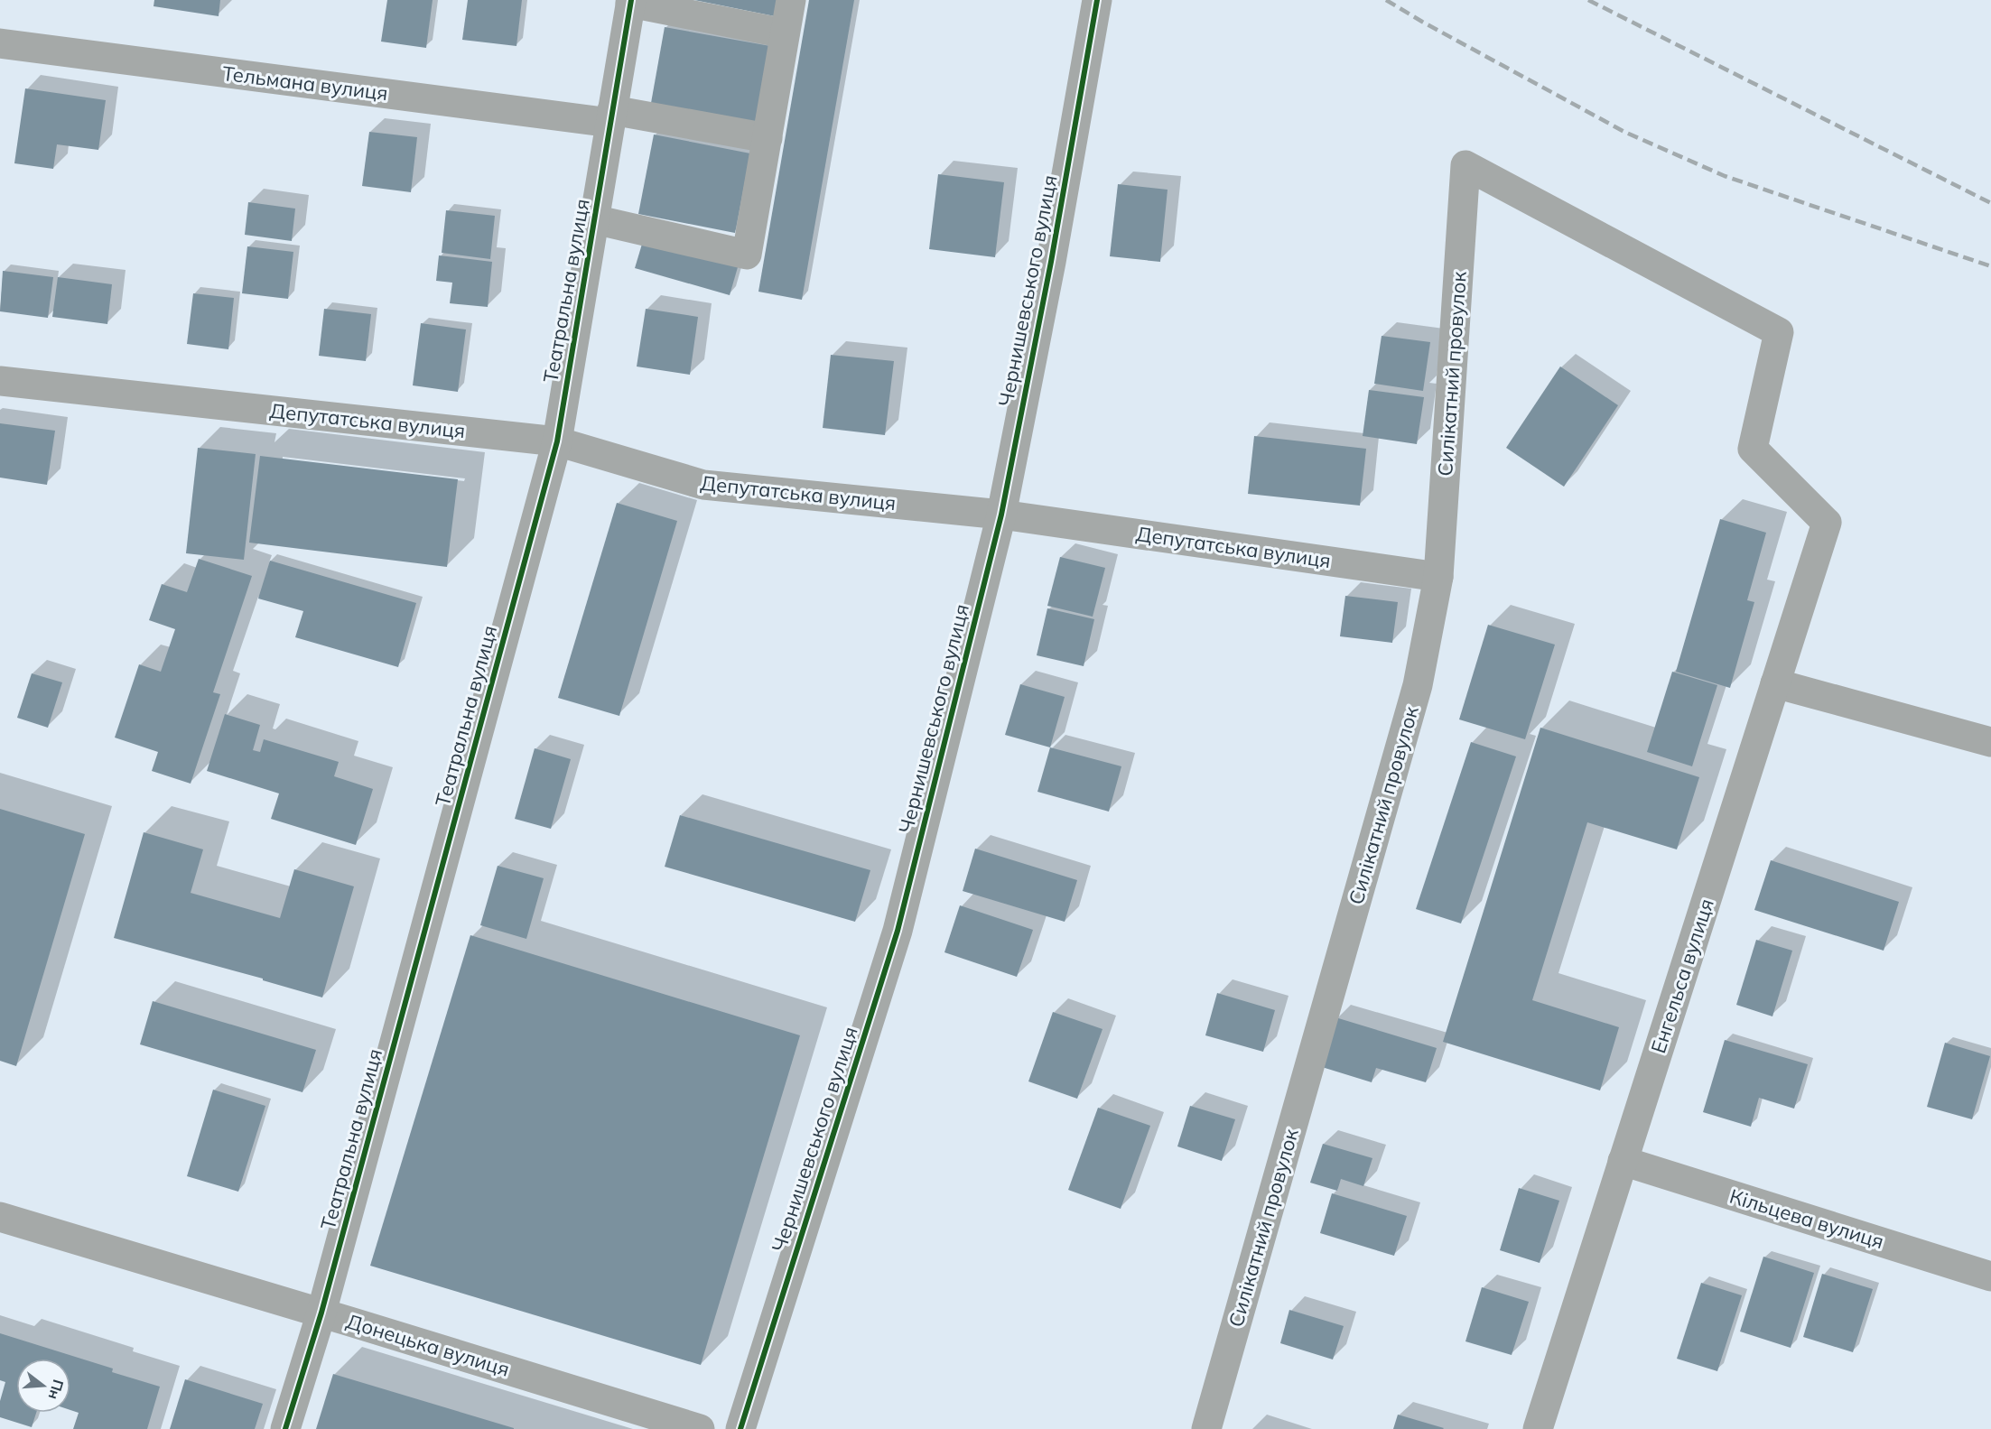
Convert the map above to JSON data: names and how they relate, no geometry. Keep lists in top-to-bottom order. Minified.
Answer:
{"streets":{"street":["Тельмана вулиця","Театральна вулиця","Чернишевського вулиця","Силікатний провулок","Депутатська вулиця","Енгельса вулиця","Кільцева вулиця","Донецька вулиця"]},"crossings":[["Тельмана вулиця","Театральна вулиця"],["Театральна вулиця","Депутатська вулиця"],["Театральна вулиця","Донецька вулиця"],["Чернишевського вулиця","Депутатська вулиця"],["Силікатний провулок","Депутатська вулиця"],["Силікатний провулок","Енгельса вулиця"],["Енгельса вулиця","Кільцева вулиця"]],"north":"right"}
